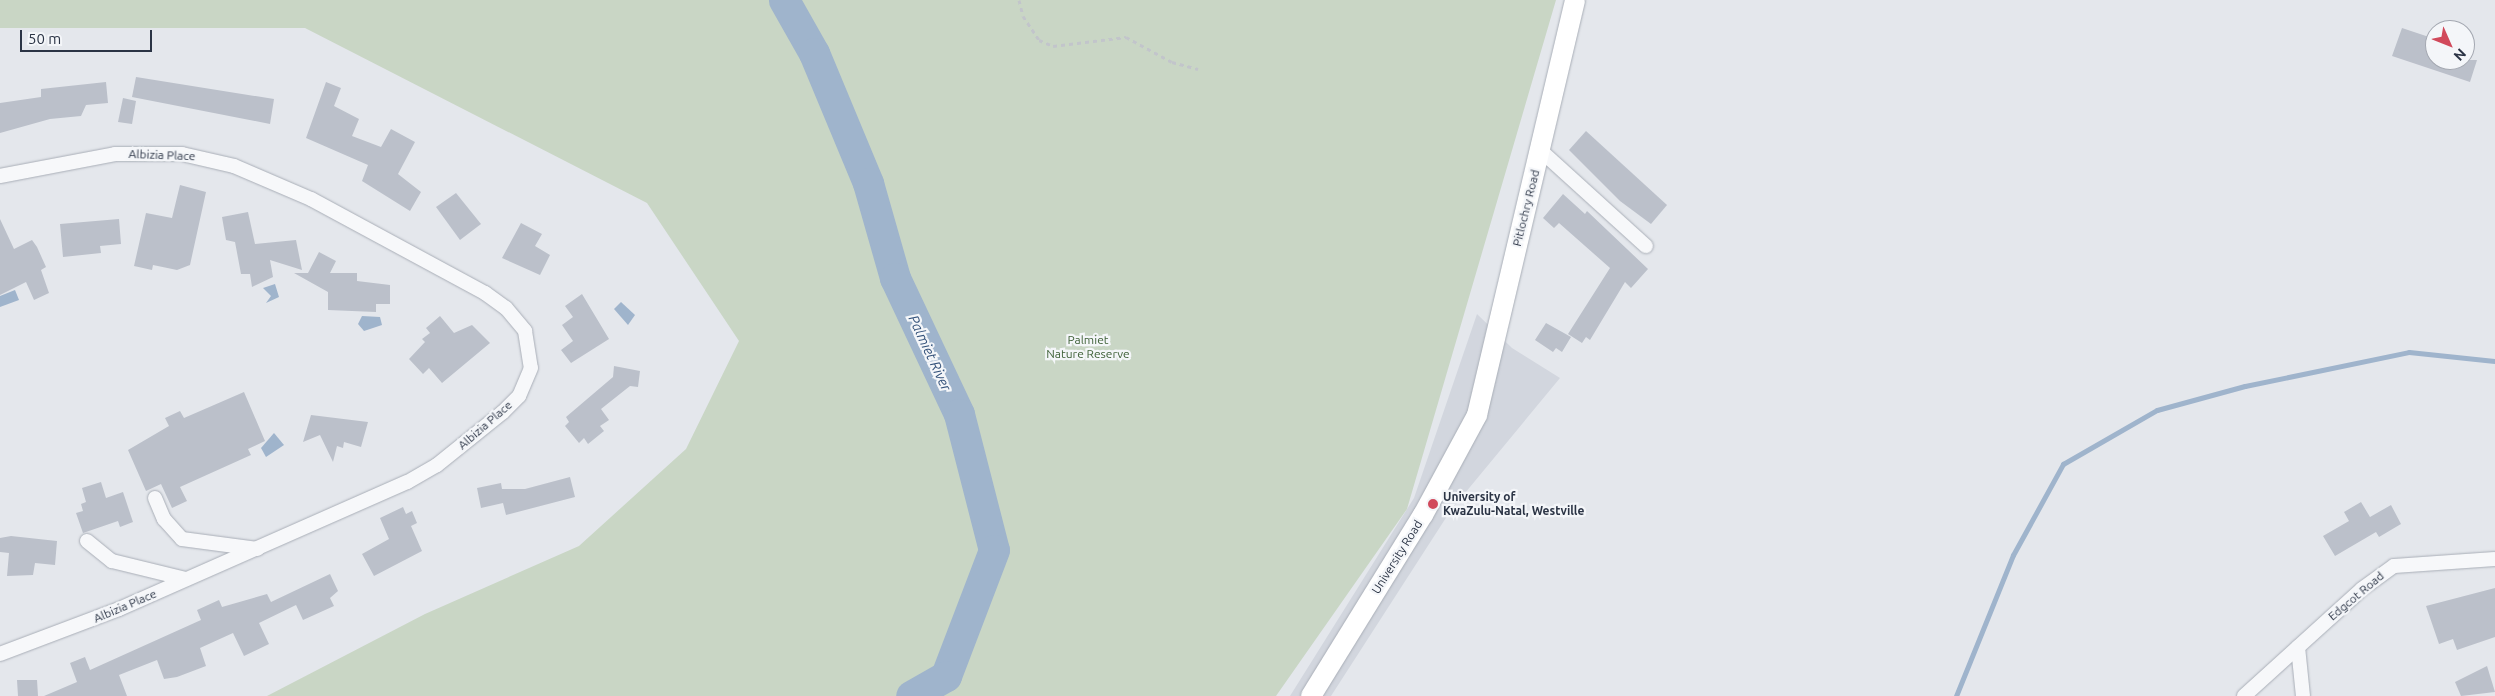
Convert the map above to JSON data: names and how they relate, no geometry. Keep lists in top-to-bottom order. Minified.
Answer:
{"streets":{"street":["Albizia Place","Pitlochry Road","University Road","Edgcot Road"]},"crossings":[["Pitlochry Road","University Road"]],"water":["Palmiet River"],"parks":["Palmiet Nature Reserve"],"places":["University of KwaZulu-Natal, Westville"],"scale_bar":"50 m","north":"bottom right"}
